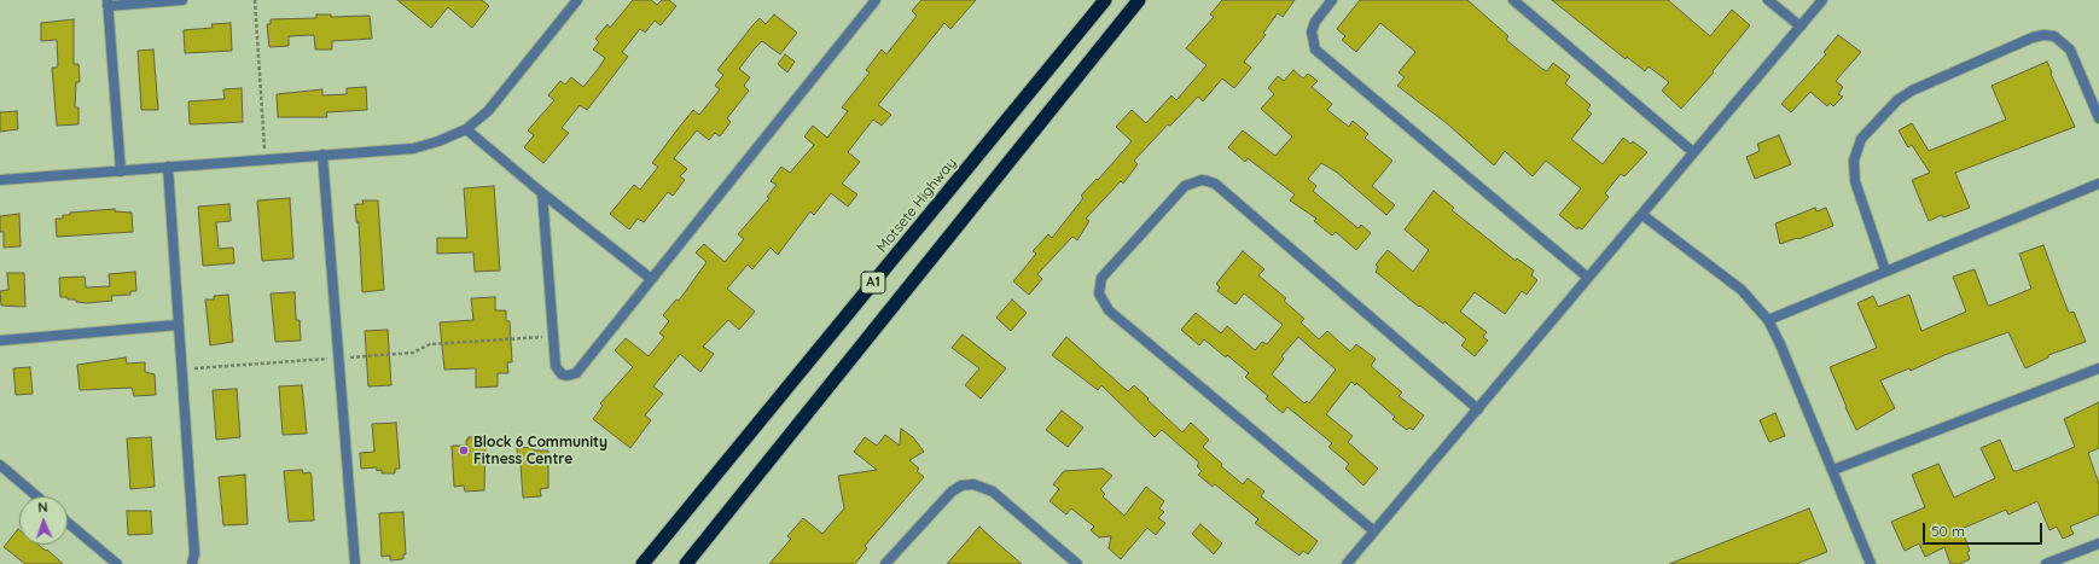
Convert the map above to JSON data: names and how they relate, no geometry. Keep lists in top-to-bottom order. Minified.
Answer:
{"streets":{"highway":["Motsete Highway","A1"]},"places":["Block 6 Community Fitness Centre"],"scale_bar":"50 m","north":"top"}
